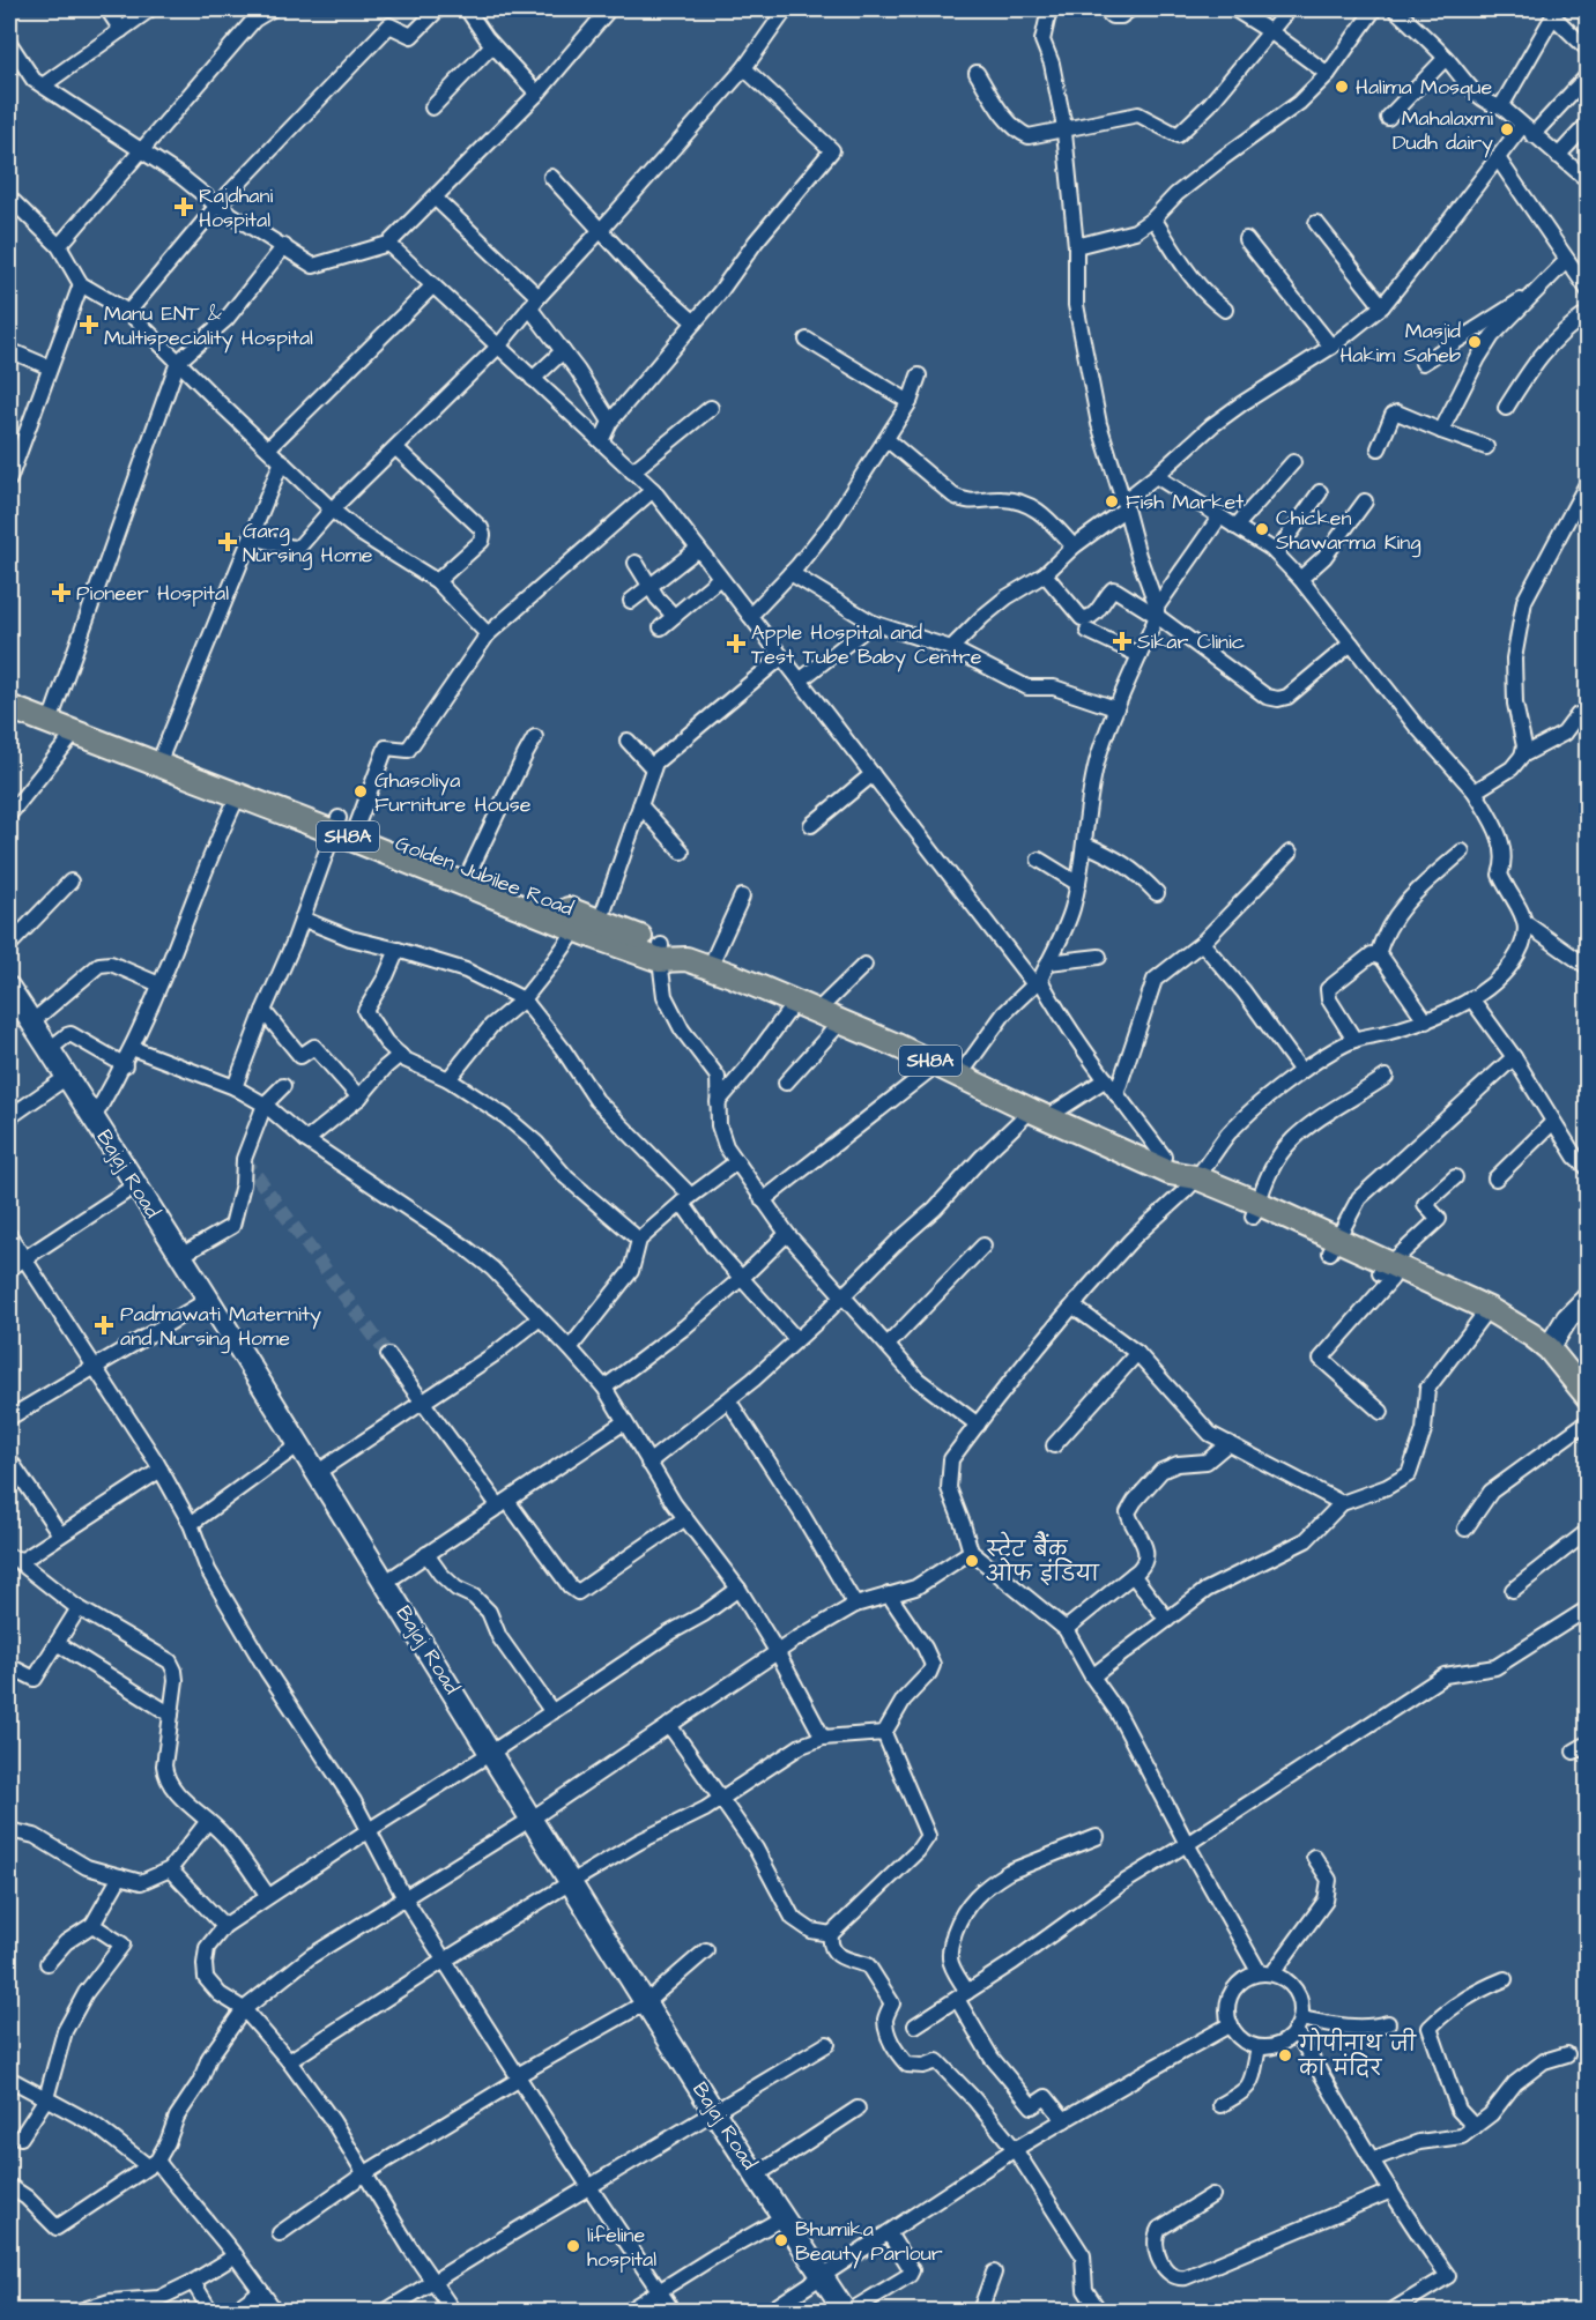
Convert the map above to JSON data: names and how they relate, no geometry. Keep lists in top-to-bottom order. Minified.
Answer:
{"streets":{"main road":["SH8A","Golden Jubilee Road"],"street":["Bajaj Road"]},"crossings":[["SH8A","Golden Jubilee Road"]],"places":{"other":["Halima Mosque","Mahalaxmi Dudh dairy","Masjid Hakim Saheb","Fish Market","Chicken Shawarma King","Ghasoliya Furniture House","स्टेट बेैंक ओफ इंडिया","गोपीनाथ जी का मंदिर","Bhumika Beauty Parlour","lifeline hospital"],"health":["Rajdhani Hospital","Manu ENT & Multispeciality Hospital","Garg Nursing Home","Pioneer Hospital","Sikar Clinic","Apple Hospital and Test Tube Baby Centre","Padmawati Maternity and Nursing Home"]}}
